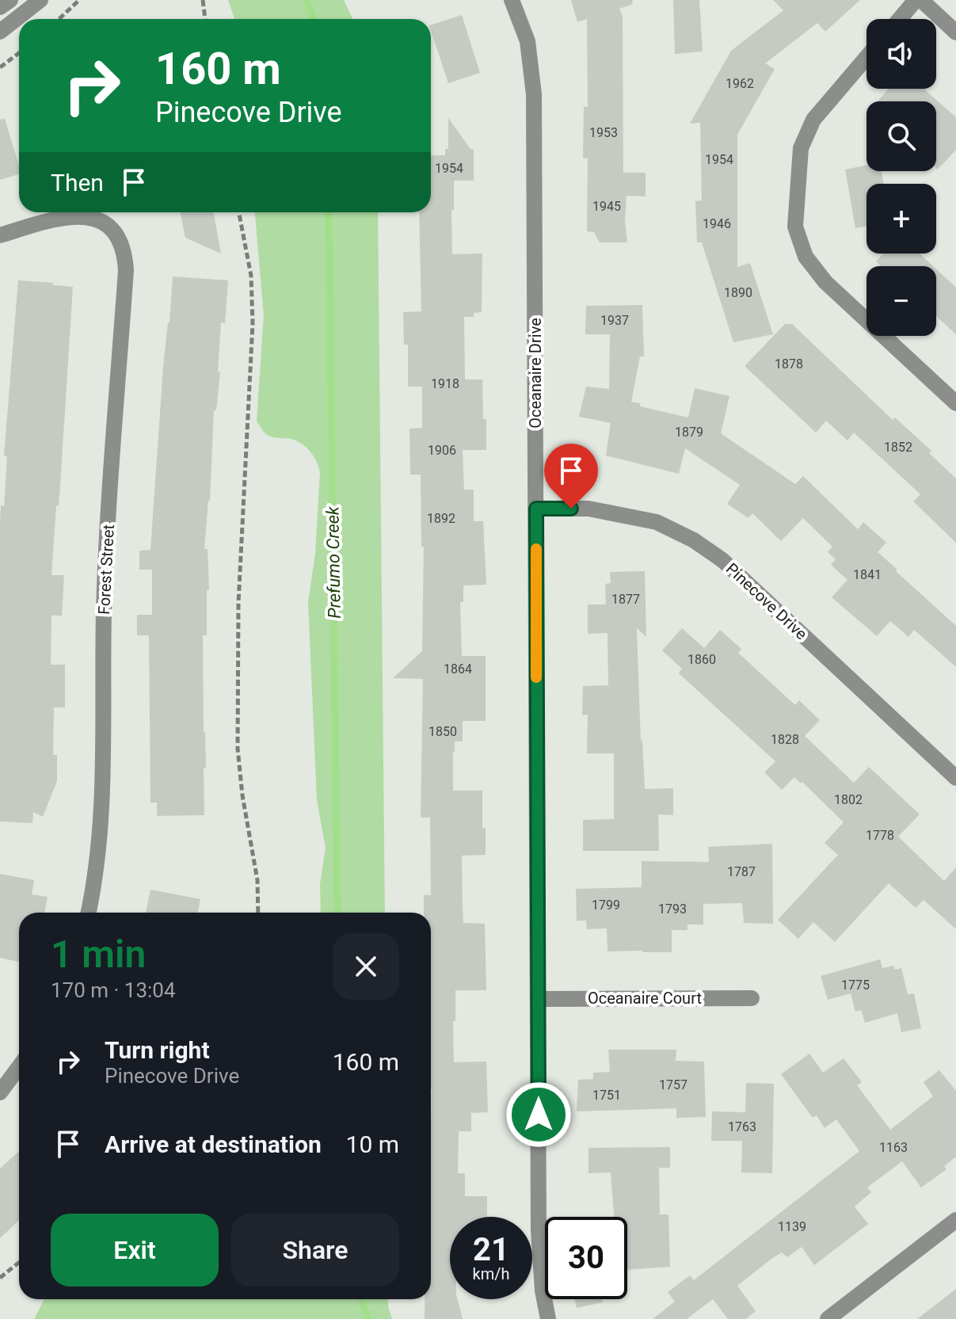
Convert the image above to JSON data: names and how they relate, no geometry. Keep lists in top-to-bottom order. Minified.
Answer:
{"streets":{"street":["Oceanaire Drive","Forest Street","Pinecove Drive","Oceanaire Court"]},"crossings":[["Oceanaire Drive","Pinecove Drive"],["Oceanaire Drive","Oceanaire Court"]],"water":["Prefumo Creek"],"house_numbers":["1962","1953","1954","1954","1945","1946","1890","1937","1878","1918","1879","1852","1906","1892","1841","1877","1860","1864","1850","1828","1802","1778","1787","1799","1793","1775","1757","1751","1763","1163","1139"],"page":{"map_buttons":["+","−"],"turn":["160 m","Pinecove Drive"],"then":"Then","heading":["1 min","170 m · 13:04"],"list":[{"name":"Turn right","note":"Pinecove Drive","value":"160 m"},{"name":"Arrive at destination","value":"10 m"}],"buttons":["Exit","Share"],"speed":"21 km/h","limit":"30"}}
